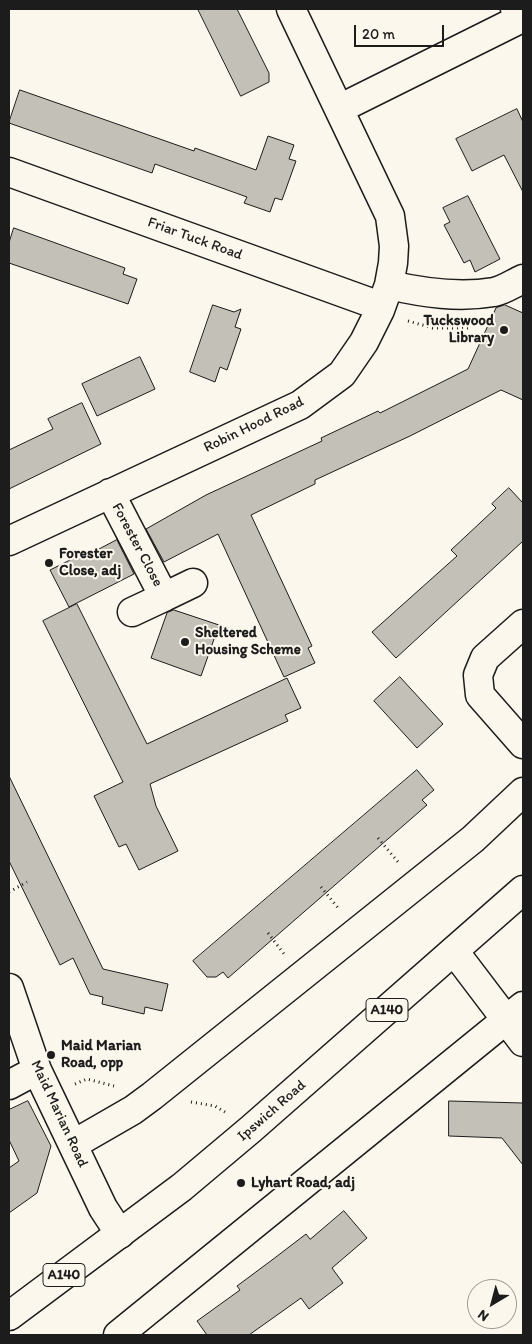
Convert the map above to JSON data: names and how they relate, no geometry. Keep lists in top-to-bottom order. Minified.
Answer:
{"streets":{"main road":["Friar Tuck Road","Robin Hood Road","Forester Close","A140","Ipswich Road","Maid Marian Road"]},"crossings":[["Friar Tuck Road","Robin Hood Road"],["Robin Hood Road","Forester Close"],["Ipswich Road","Maid Marian Road"]],"places":["Tuckswood Library","Forester Close, adj","Sheltered Housing Scheme","Maid Marian Road, opp","Lyhart Road, adj"],"scale_bar":"20 m","north":"bottom left"}
